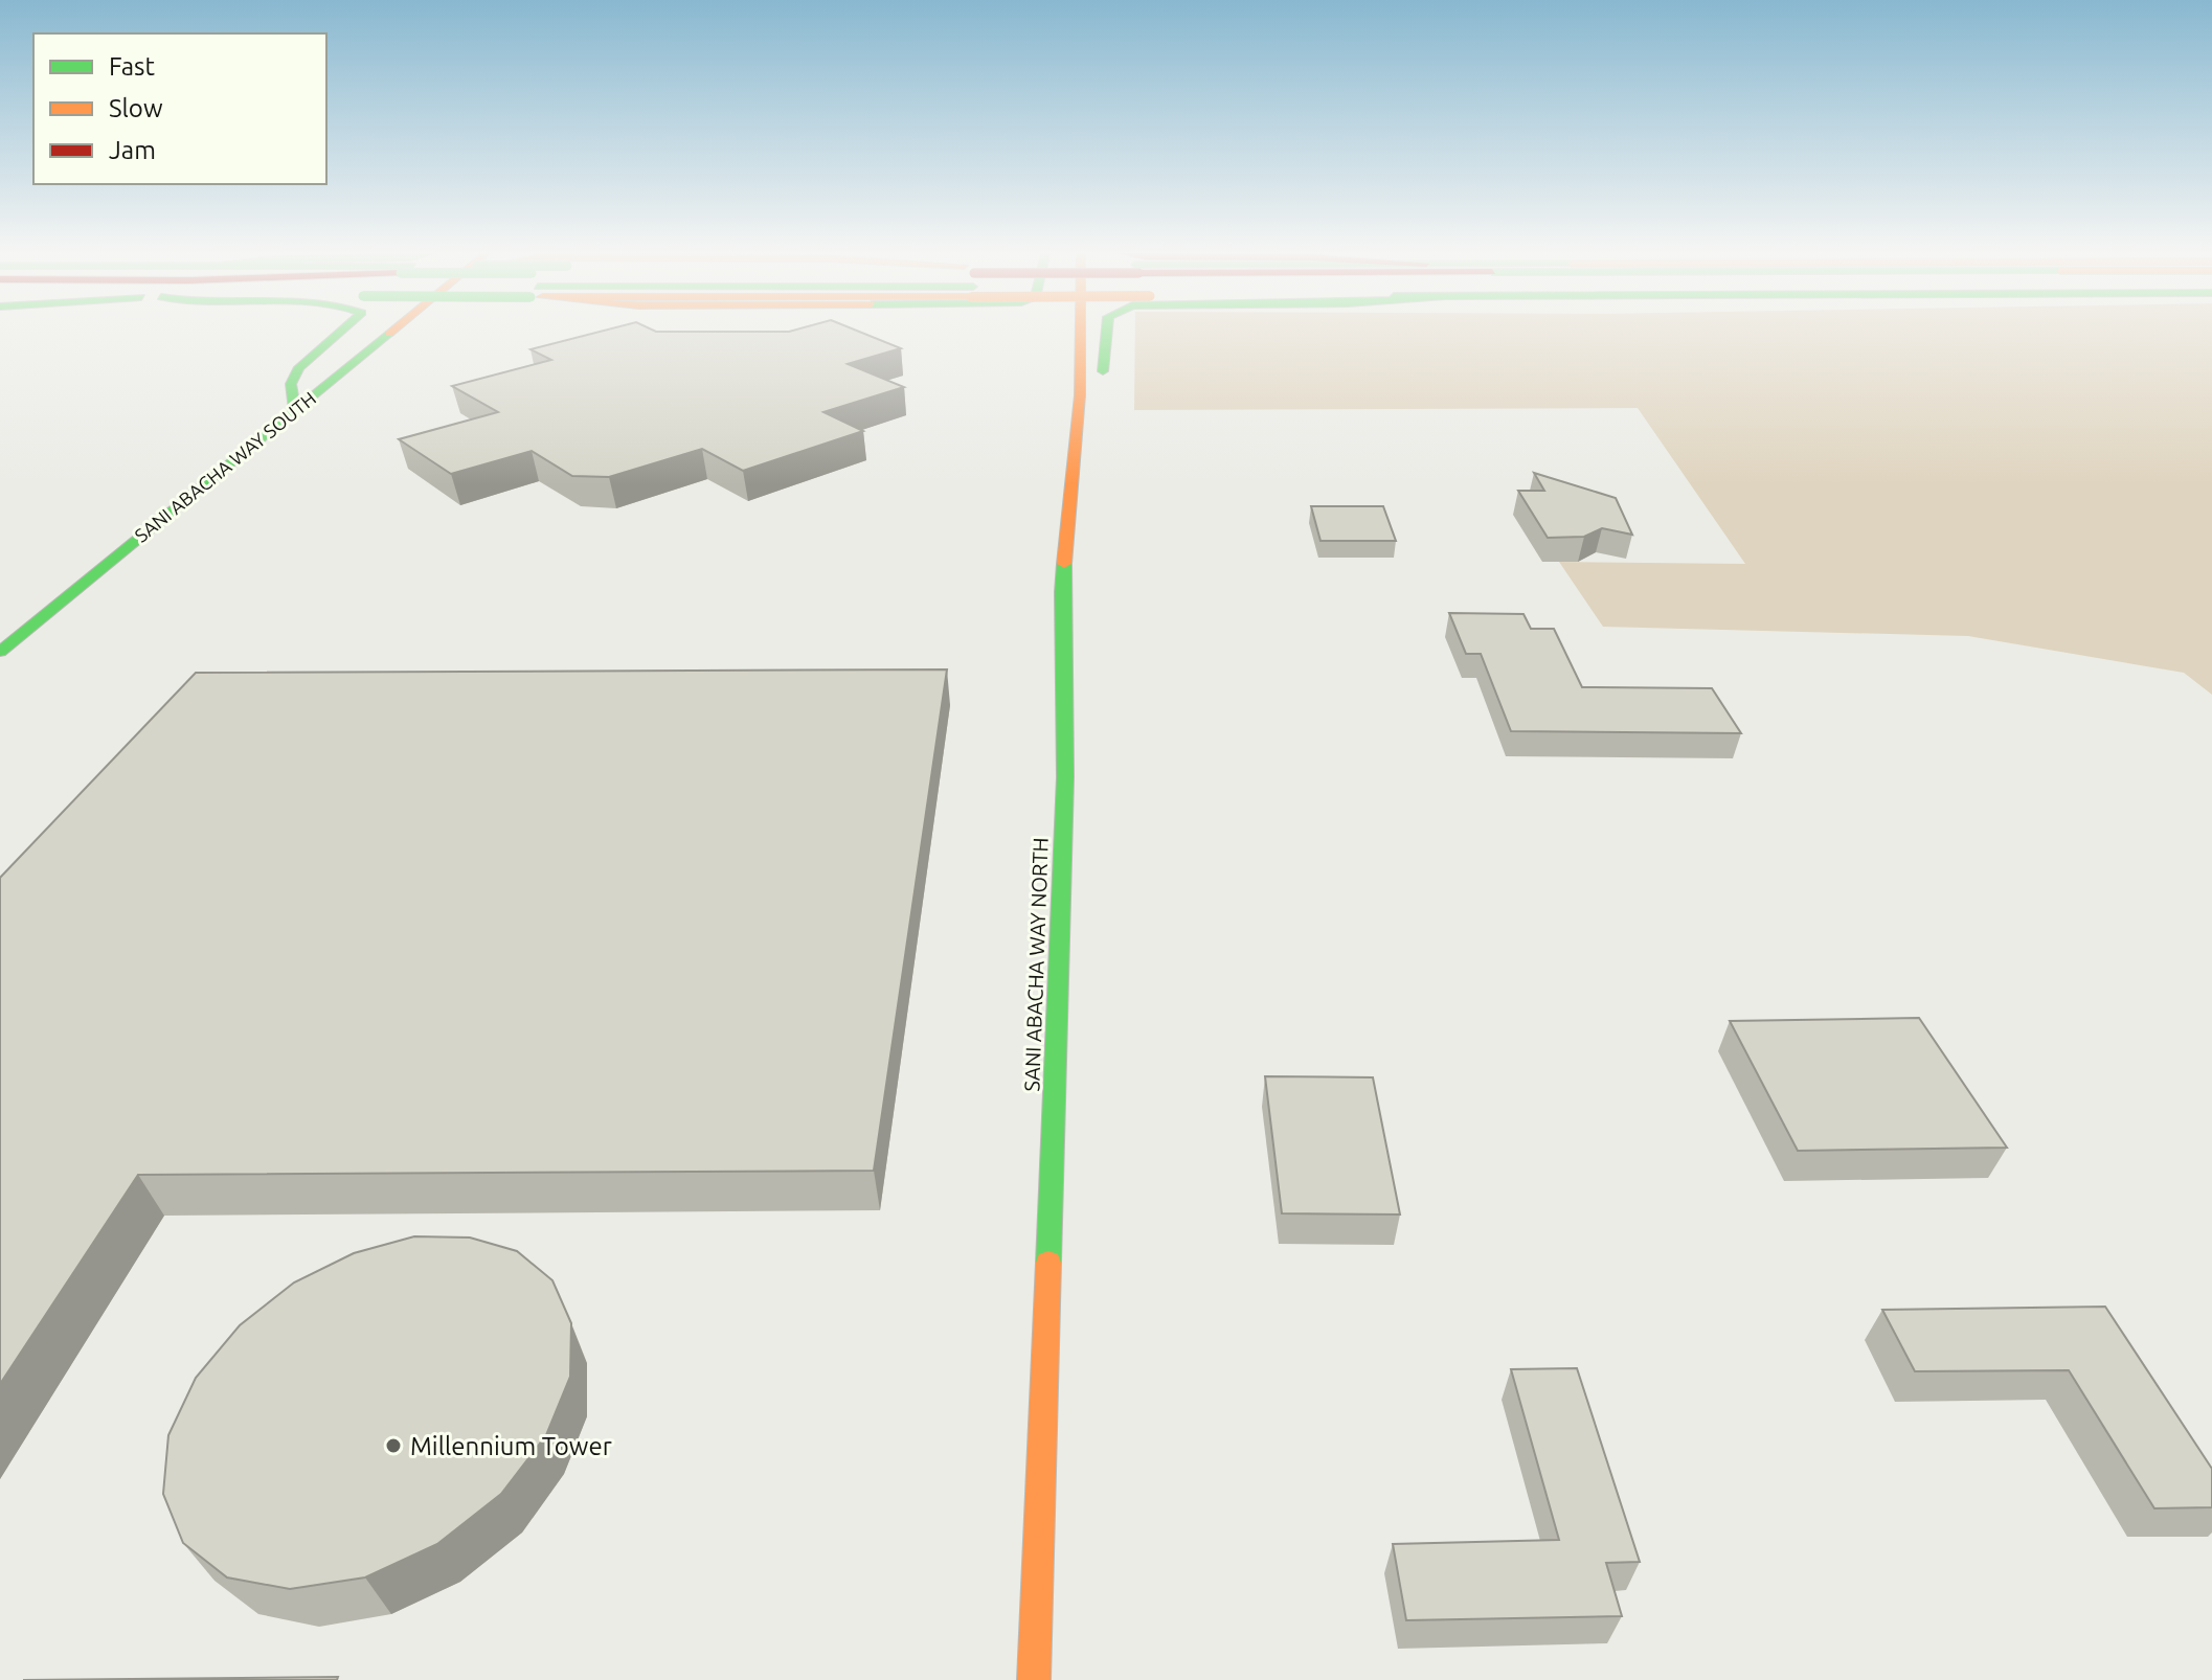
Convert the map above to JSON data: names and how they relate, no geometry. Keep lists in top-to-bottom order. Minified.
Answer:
{"streets":{"main road":["SANI ABACHA WAY SOUTH","SANI ABACHA WAY NORTH"]},"places":["Millennium Tower"],"legend":["Fast","Slow","Jam"]}
